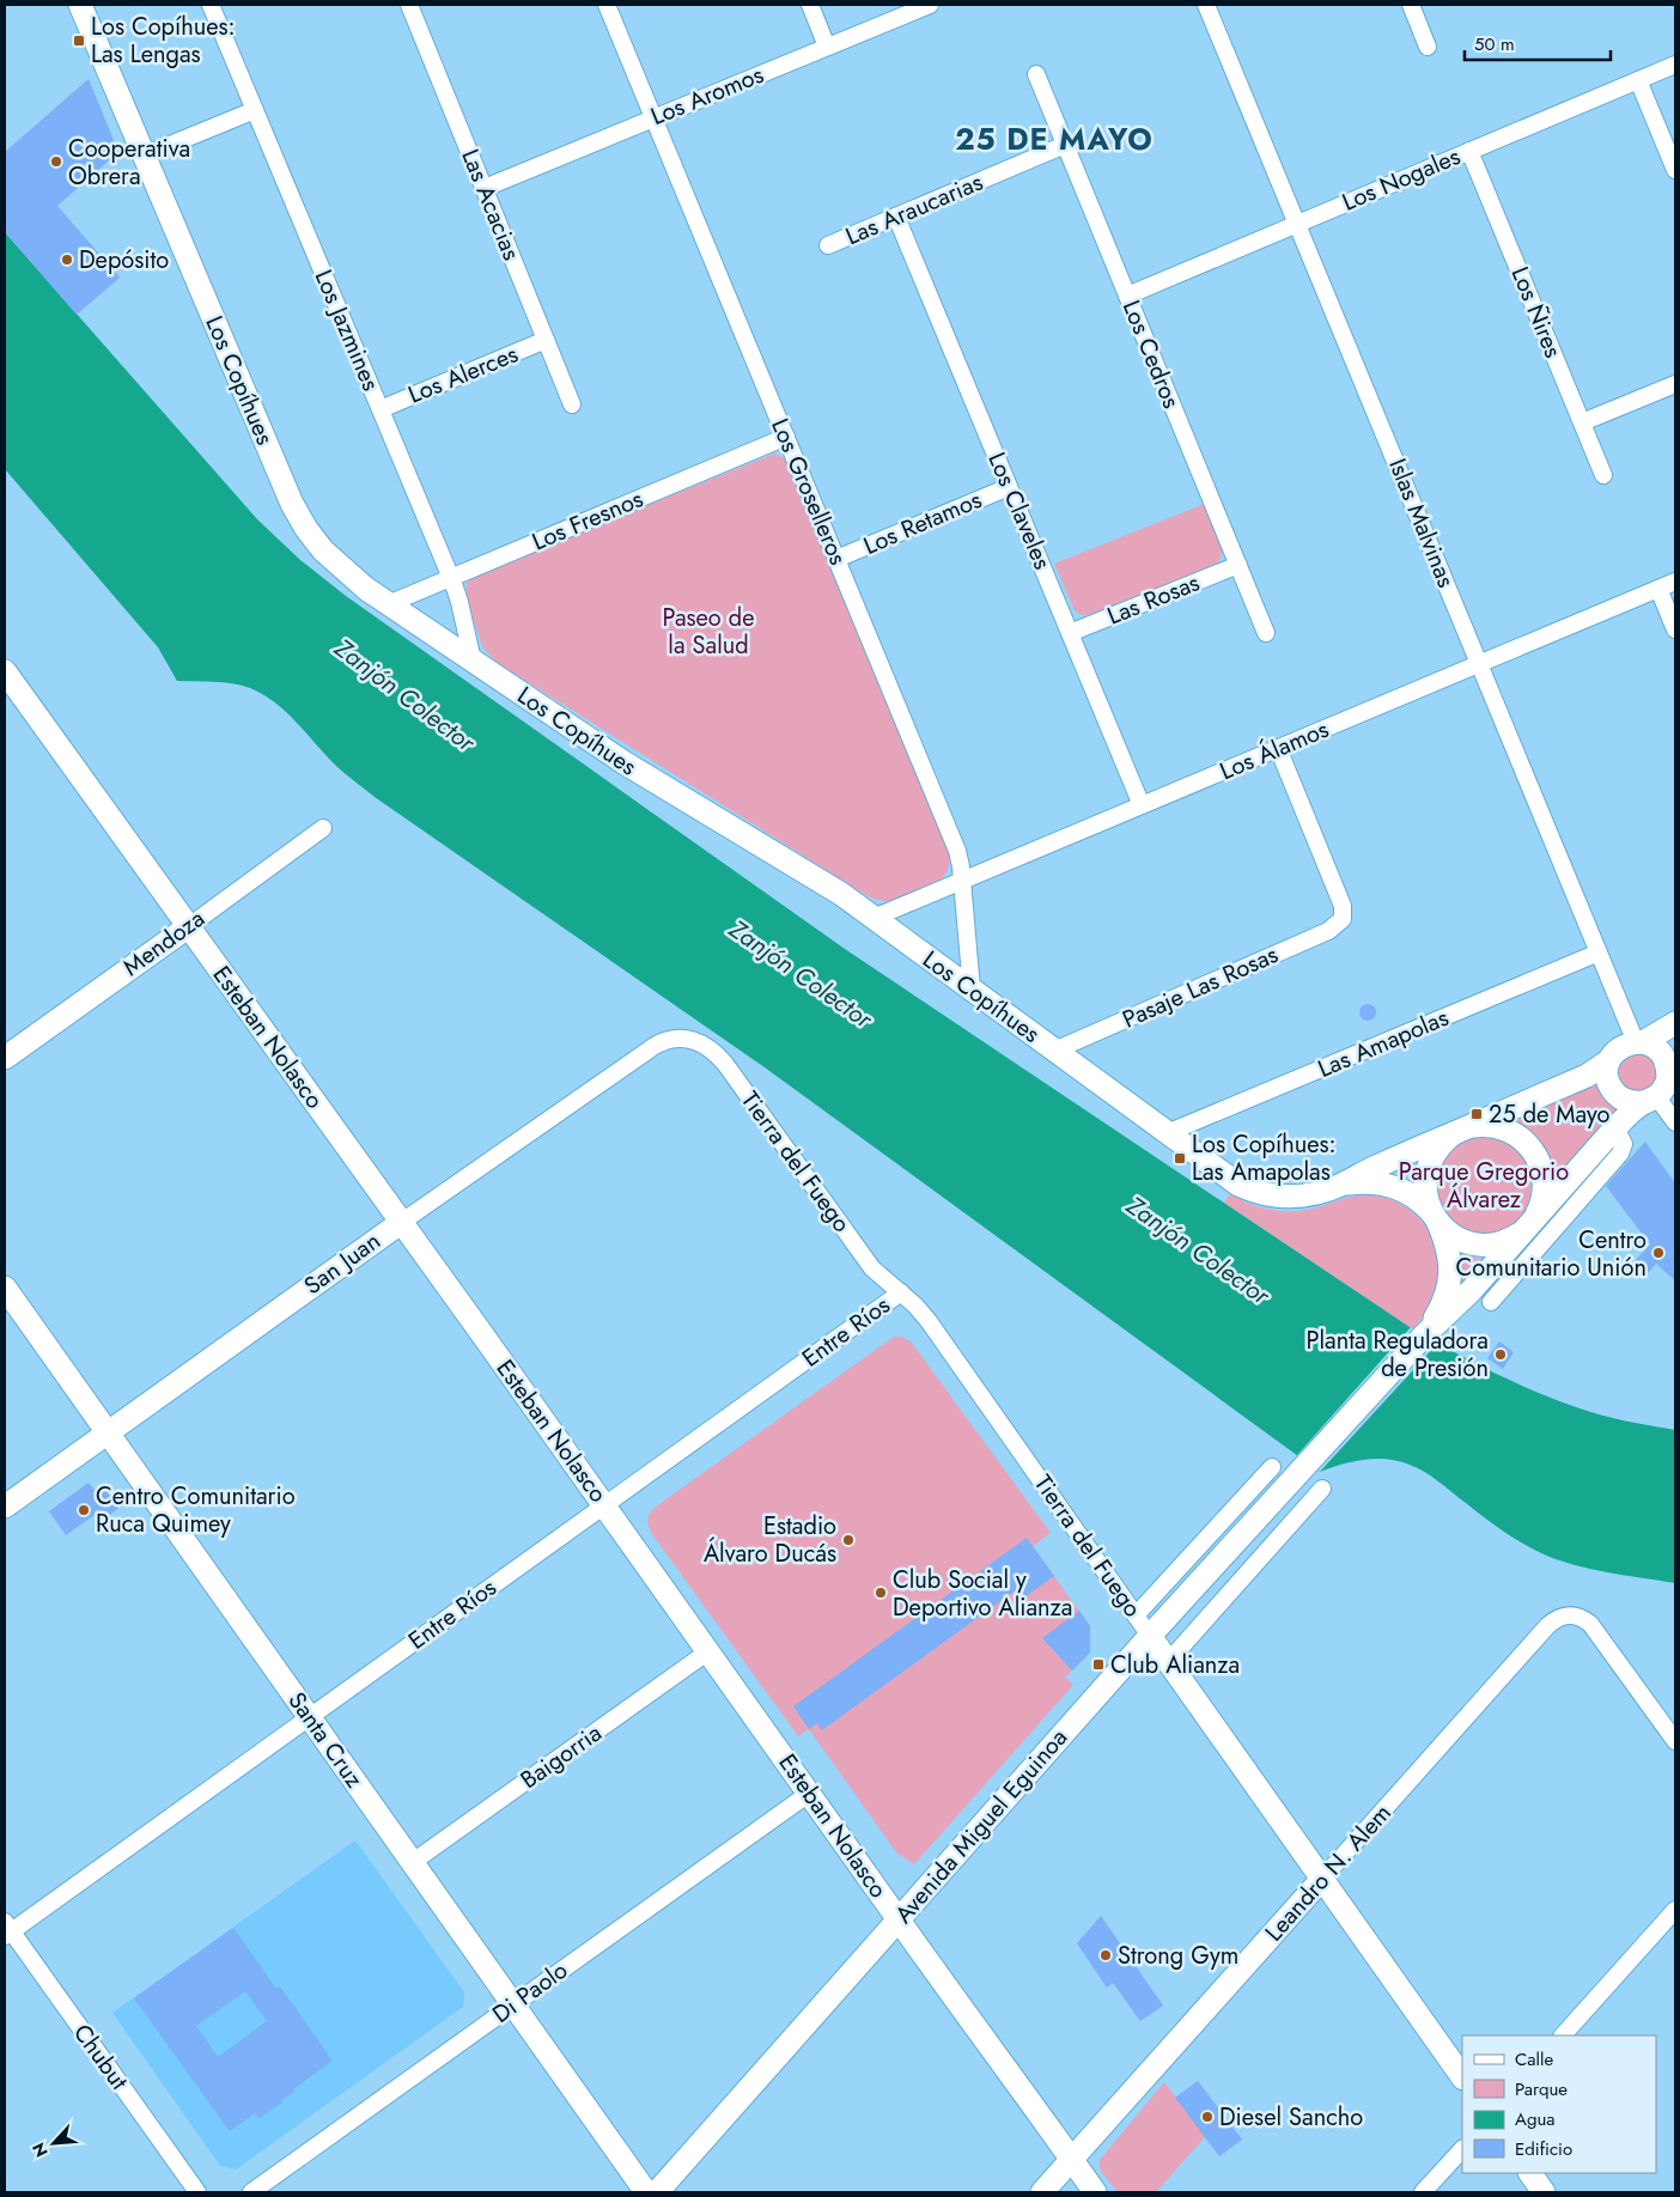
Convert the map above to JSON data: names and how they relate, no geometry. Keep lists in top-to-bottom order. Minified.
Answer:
{"streets":{"main road":["Los Copíhues","Mendoza","Esteban Nolasco","Tierra del Fuego","San Juan","Santa Cruz","Avenida Miguel Eguinoa","Leandro N. Alem"],"street":["Los Aromos","Los Nogales","Las Acacias","Las Araucarias","Los Ñires","Los Jazmines","Los Cedros","Los Alerces","Los Groselleros","Los Claveles","Los Fresnos","Los Retamos","Islas Malvinas","Las Rosas","Los Álamos","Pasaje Las Rosas","Las Amapolas","Entre Ríos","Baigorria","Di Paolo","Chubut"]},"crossings":[["Los Aromos","Las Acacias"],["Los Aromos","Los Groselleros"],["Los Nogales","Los Ñires"],["Los Nogales","Los Cedros"],["Los Nogales","Islas Malvinas"],["Las Acacias","Los Alerces"],["Las Araucarias","Los Cedros"],["Las Araucarias","Los Claveles"],["Los Jazmines","Los Alerces"],["Los Jazmines","Los Copíhues"],["Los Jazmines","Los Fresnos"],["Los Cedros","Las Rosas"],["Los Copíhues","Los Groselleros"],["Los Copíhues","Los Fresnos"],["Los Copíhues","Los Álamos"],["Los Copíhues","Pasaje Las Rosas"],["Los Copíhues","Las Amapolas"],["Los Groselleros","Los Fresnos"],["Los Groselleros","Los Retamos"],["Los Groselleros","Los Álamos"],["Los Claveles","Los Retamos"],["Los Claveles","Las Rosas"],["Los Claveles","Los Álamos"],["Islas Malvinas","Los Álamos"],["Islas Malvinas","Las Amapolas"],["Los Álamos","Pasaje Las Rosas"],["Mendoza","Esteban Nolasco"],["Esteban Nolasco","San Juan"],["Esteban Nolasco","Entre Ríos"],["Esteban Nolasco","Baigorria"],["Esteban Nolasco","Avenida Miguel Eguinoa"],["Esteban Nolasco","Leandro N. Alem"],["Esteban Nolasco","Di Paolo"],["Tierra del Fuego","San Juan"],["Tierra del Fuego","Entre Ríos"],["Tierra del Fuego","Avenida Miguel Eguinoa"],["Tierra del Fuego","Leandro N. Alem"],["San Juan","Santa Cruz"],["Entre Ríos","Santa Cruz"],["Entre Ríos","Chubut"],["Santa Cruz","Baigorria"],["Santa Cruz","Di Paolo"]],"districts":["25 DE MAYO"],"water":["Zanjón Colector"],"parks":["Paseo de la Salud","Parque Gregorio Álvarez"],"places":{"transit":["Los Copíhues: Las Lengas","25 de Mayo","Los Copíhues: Las Amapolas","Club Alianza"],"other":["Cooperativa Obrera","Depósito","Centro Comunitario Unión","Planta Reguladora de Presión","Centro Comunitario Ruca Quimey","Estadio Álvaro Ducás","Club Social y Deportivo Alianza","Strong Gym","Diesel Sancho"]},"legend":["Calle","Parque","Agua","Edificio"],"scale_bar":"50 m","north":"bottom left"}
